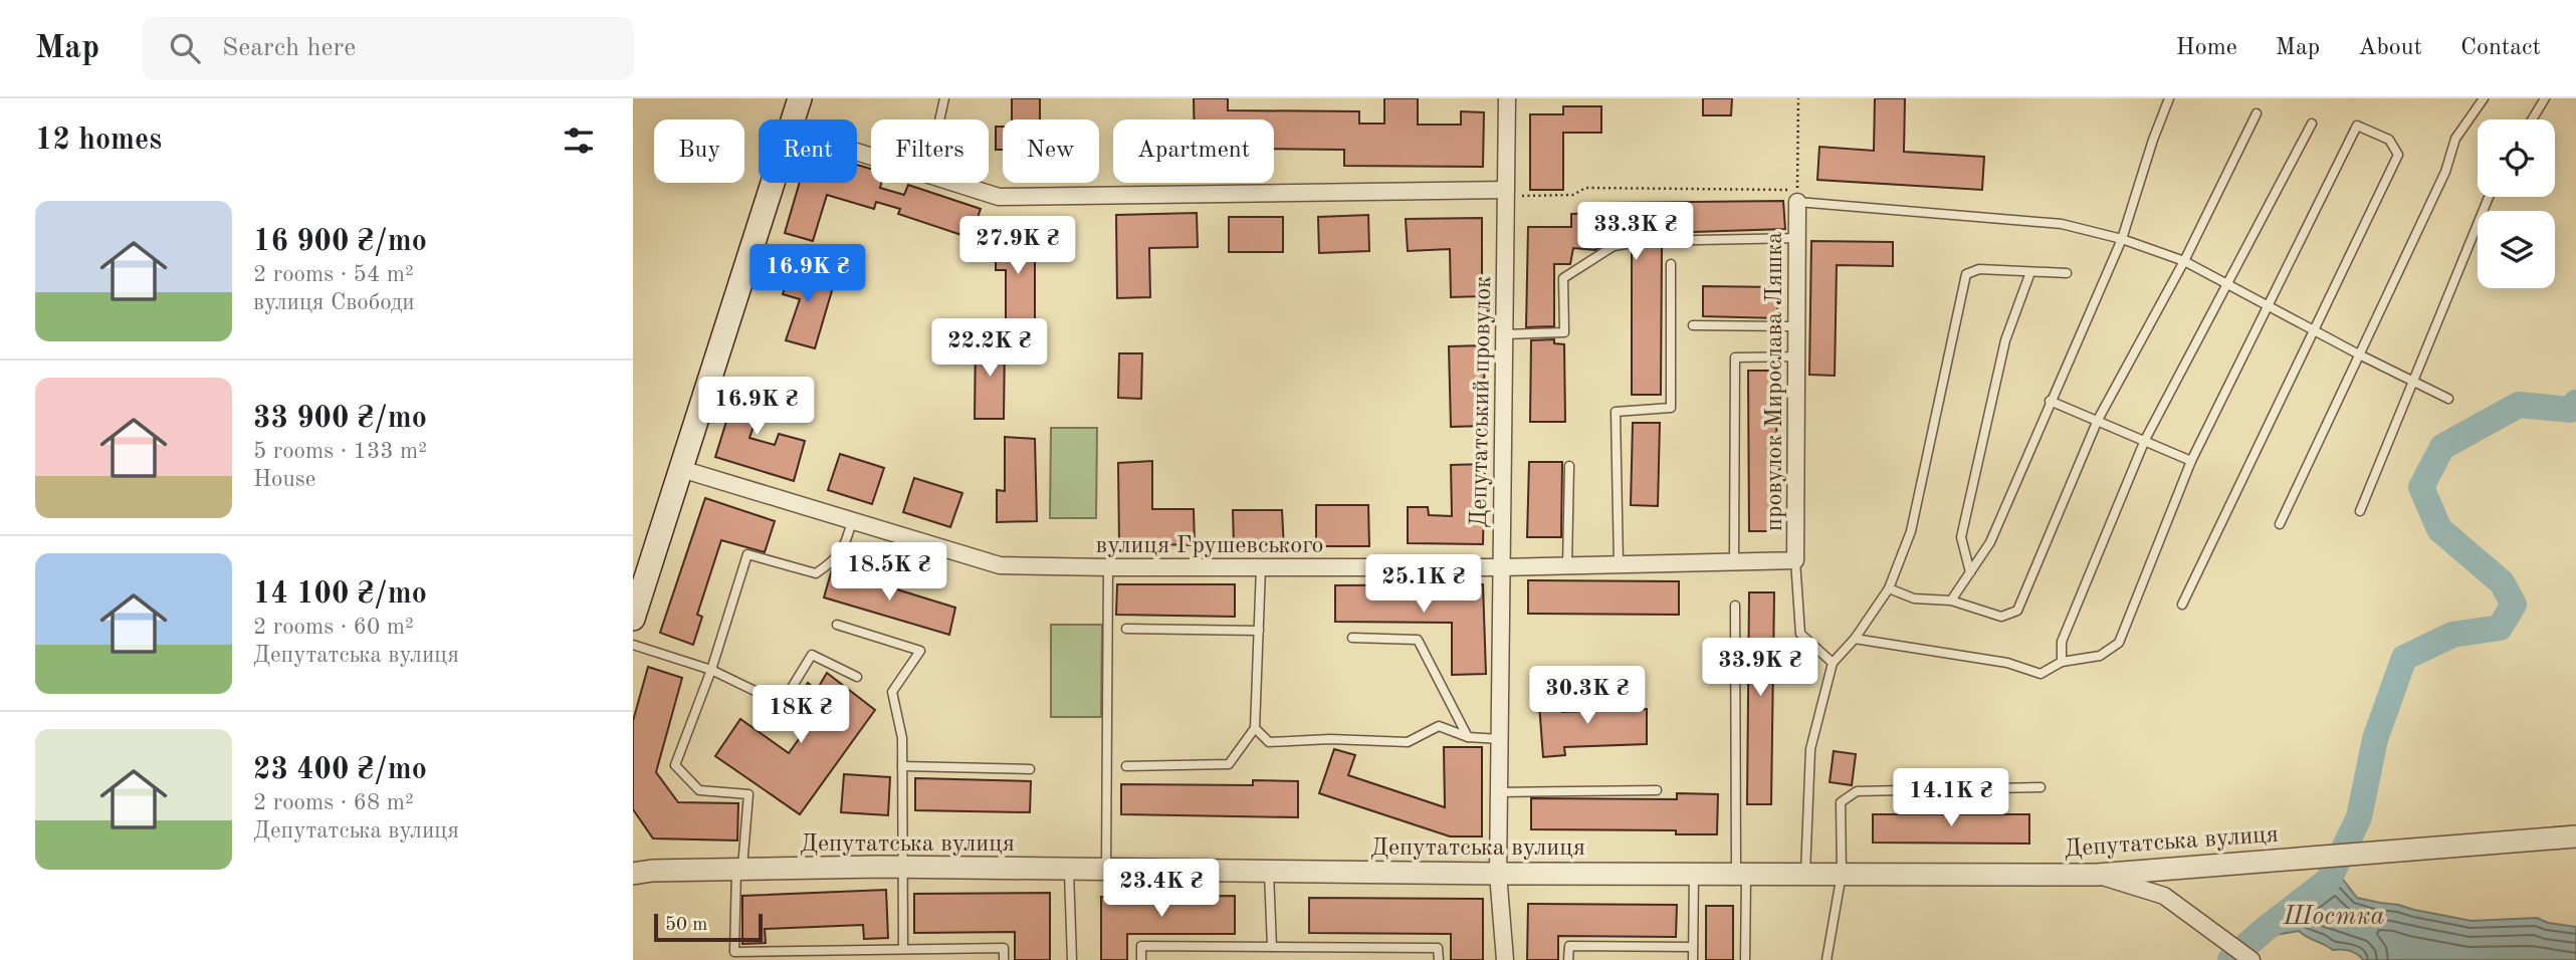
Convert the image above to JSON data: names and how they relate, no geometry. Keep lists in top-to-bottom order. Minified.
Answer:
{"streets":{"street":["провулок Мирослава Ляшка","Депутатський провулок","вулиця Грушевського","Депутатська вулиця"]},"crossings":[["провулок Мирослава Ляшка","вулиця Грушевського"],["Депутатський провулок","вулиця Грушевського"],["Депутатський провулок","Депутатська вулиця"]],"water":["Шостка"],"scale_bar":"50 m","page":{"header":"Map","search":"Search here","nav":["Home","Map","About","Contact"],"heading":"12 homes","chip":["Buy","Rent","Filters","New","Apartment"],"list":[{"name":"16 900 ₴/mo","note":"2 rooms · 54 m² · вулиця Свободи"},{"name":"33 900 ₴/mo","note":"5 rooms · 133 m² · House"},{"name":"14 100 ₴/mo","note":"2 rooms · 60 m² · Депутатська вулиця"},{"name":"23 400 ₴/mo","note":"2 rooms · 68 m² · Депутатська вулиця"}],"price":["33.3K ₴","27.9K ₴","16.9K ₴","22.2K ₴","16.9K ₴","18.5K ₴","25.1K ₴","33.9K ₴","30.3K ₴","18K ₴","14.1K ₴","23.4K ₴"],"scale":"50 m"}}
